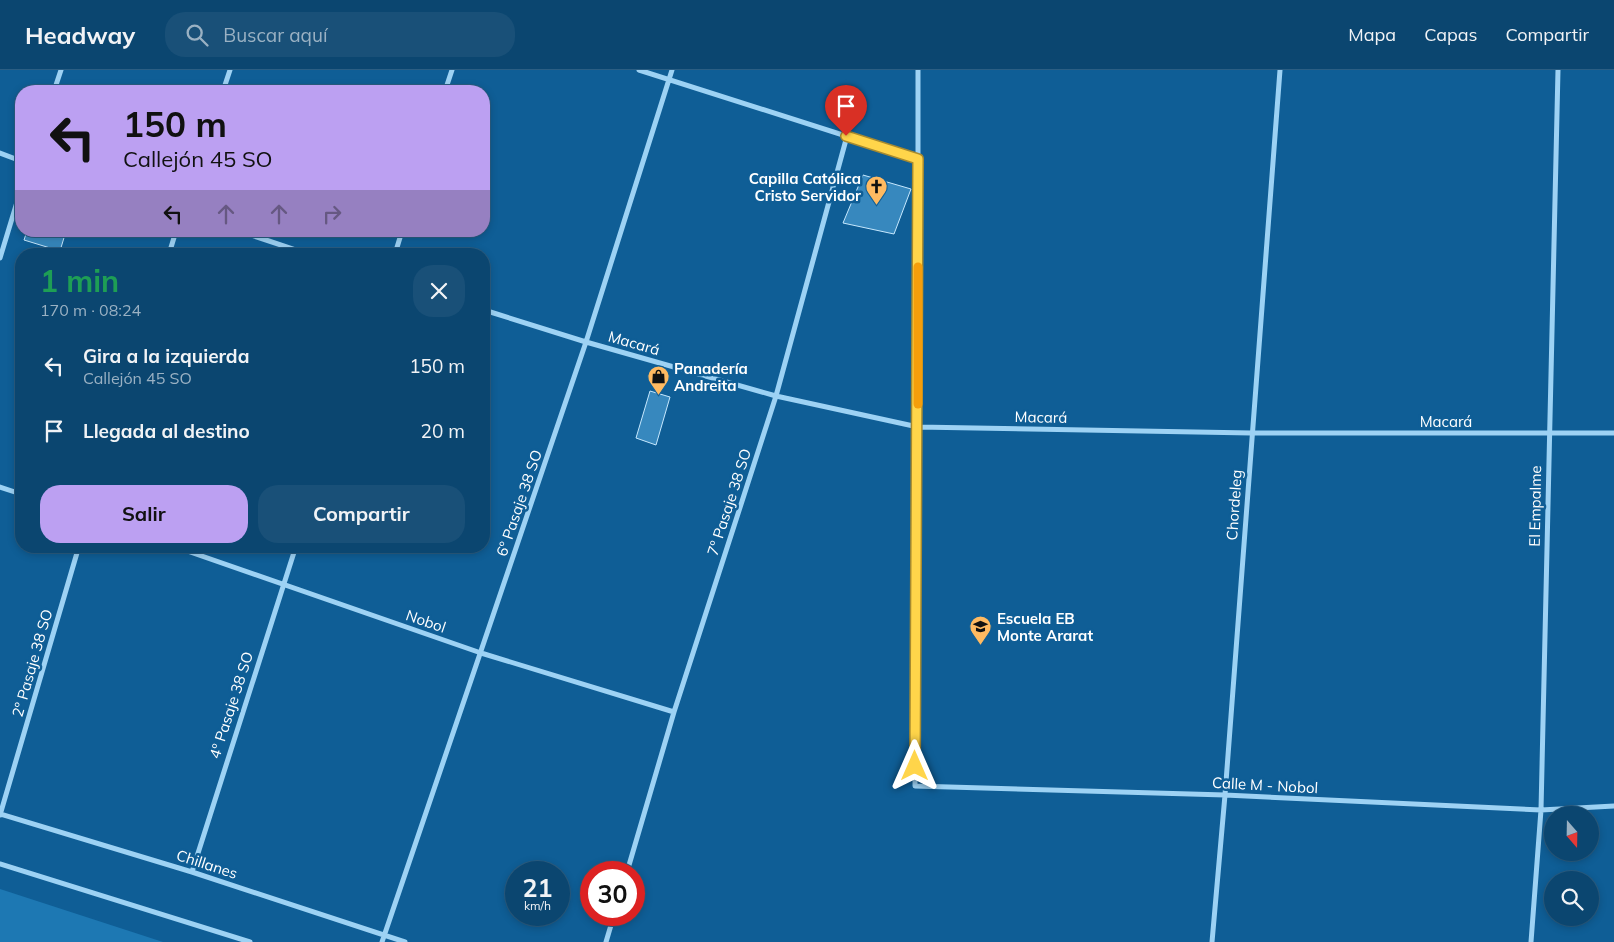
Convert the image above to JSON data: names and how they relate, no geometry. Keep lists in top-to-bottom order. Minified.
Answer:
{"streets":{"street":["Macará","7º Pasaje 38 SO","6º Pasaje 38 SO","Chordeleg","El Empalme","Nobol","2º Pasaje 38 SO","4º Pasaje 38 SO","Calle M - Nobol","Chillanes"]},"crossings":[["Macará","7º Pasaje 38 SO"],["Macará","6º Pasaje 38 SO"],["Macará","Chordeleg"],["Macará","El Empalme"],["Macará","Calle M - Nobol"],["7º Pasaje 38 SO","Nobol"],["6º Pasaje 38 SO","Nobol"],["6º Pasaje 38 SO","Chillanes"],["Chordeleg","Calle M - Nobol"],["El Empalme","Calle M - Nobol"],["Nobol","4º Pasaje 38 SO"],["2º Pasaje 38 SO","Chillanes"],["4º Pasaje 38 SO","Chillanes"]],"places":{"church":["Capilla Católica Cristo Servidor"],"shop":["Panadería Andreita"],"school or university":["Escuela EB Monte Ararat"]},"north":"bottom","page":{"header":"Headway","search":"Buscar aquí","nav":["Mapa","Capas","Compartir"],"turn":["150 m","Callejón 45 SO"],"heading":["1 min","170 m · 08:24"],"list":[{"name":"Gira a la izquierda","note":"Callejón 45 SO","value":"150 m"},{"name":"Llegada al destino","value":"20 m"}],"buttons":["Salir","Compartir"],"speed":"21 km/h","limit":"30"}}
